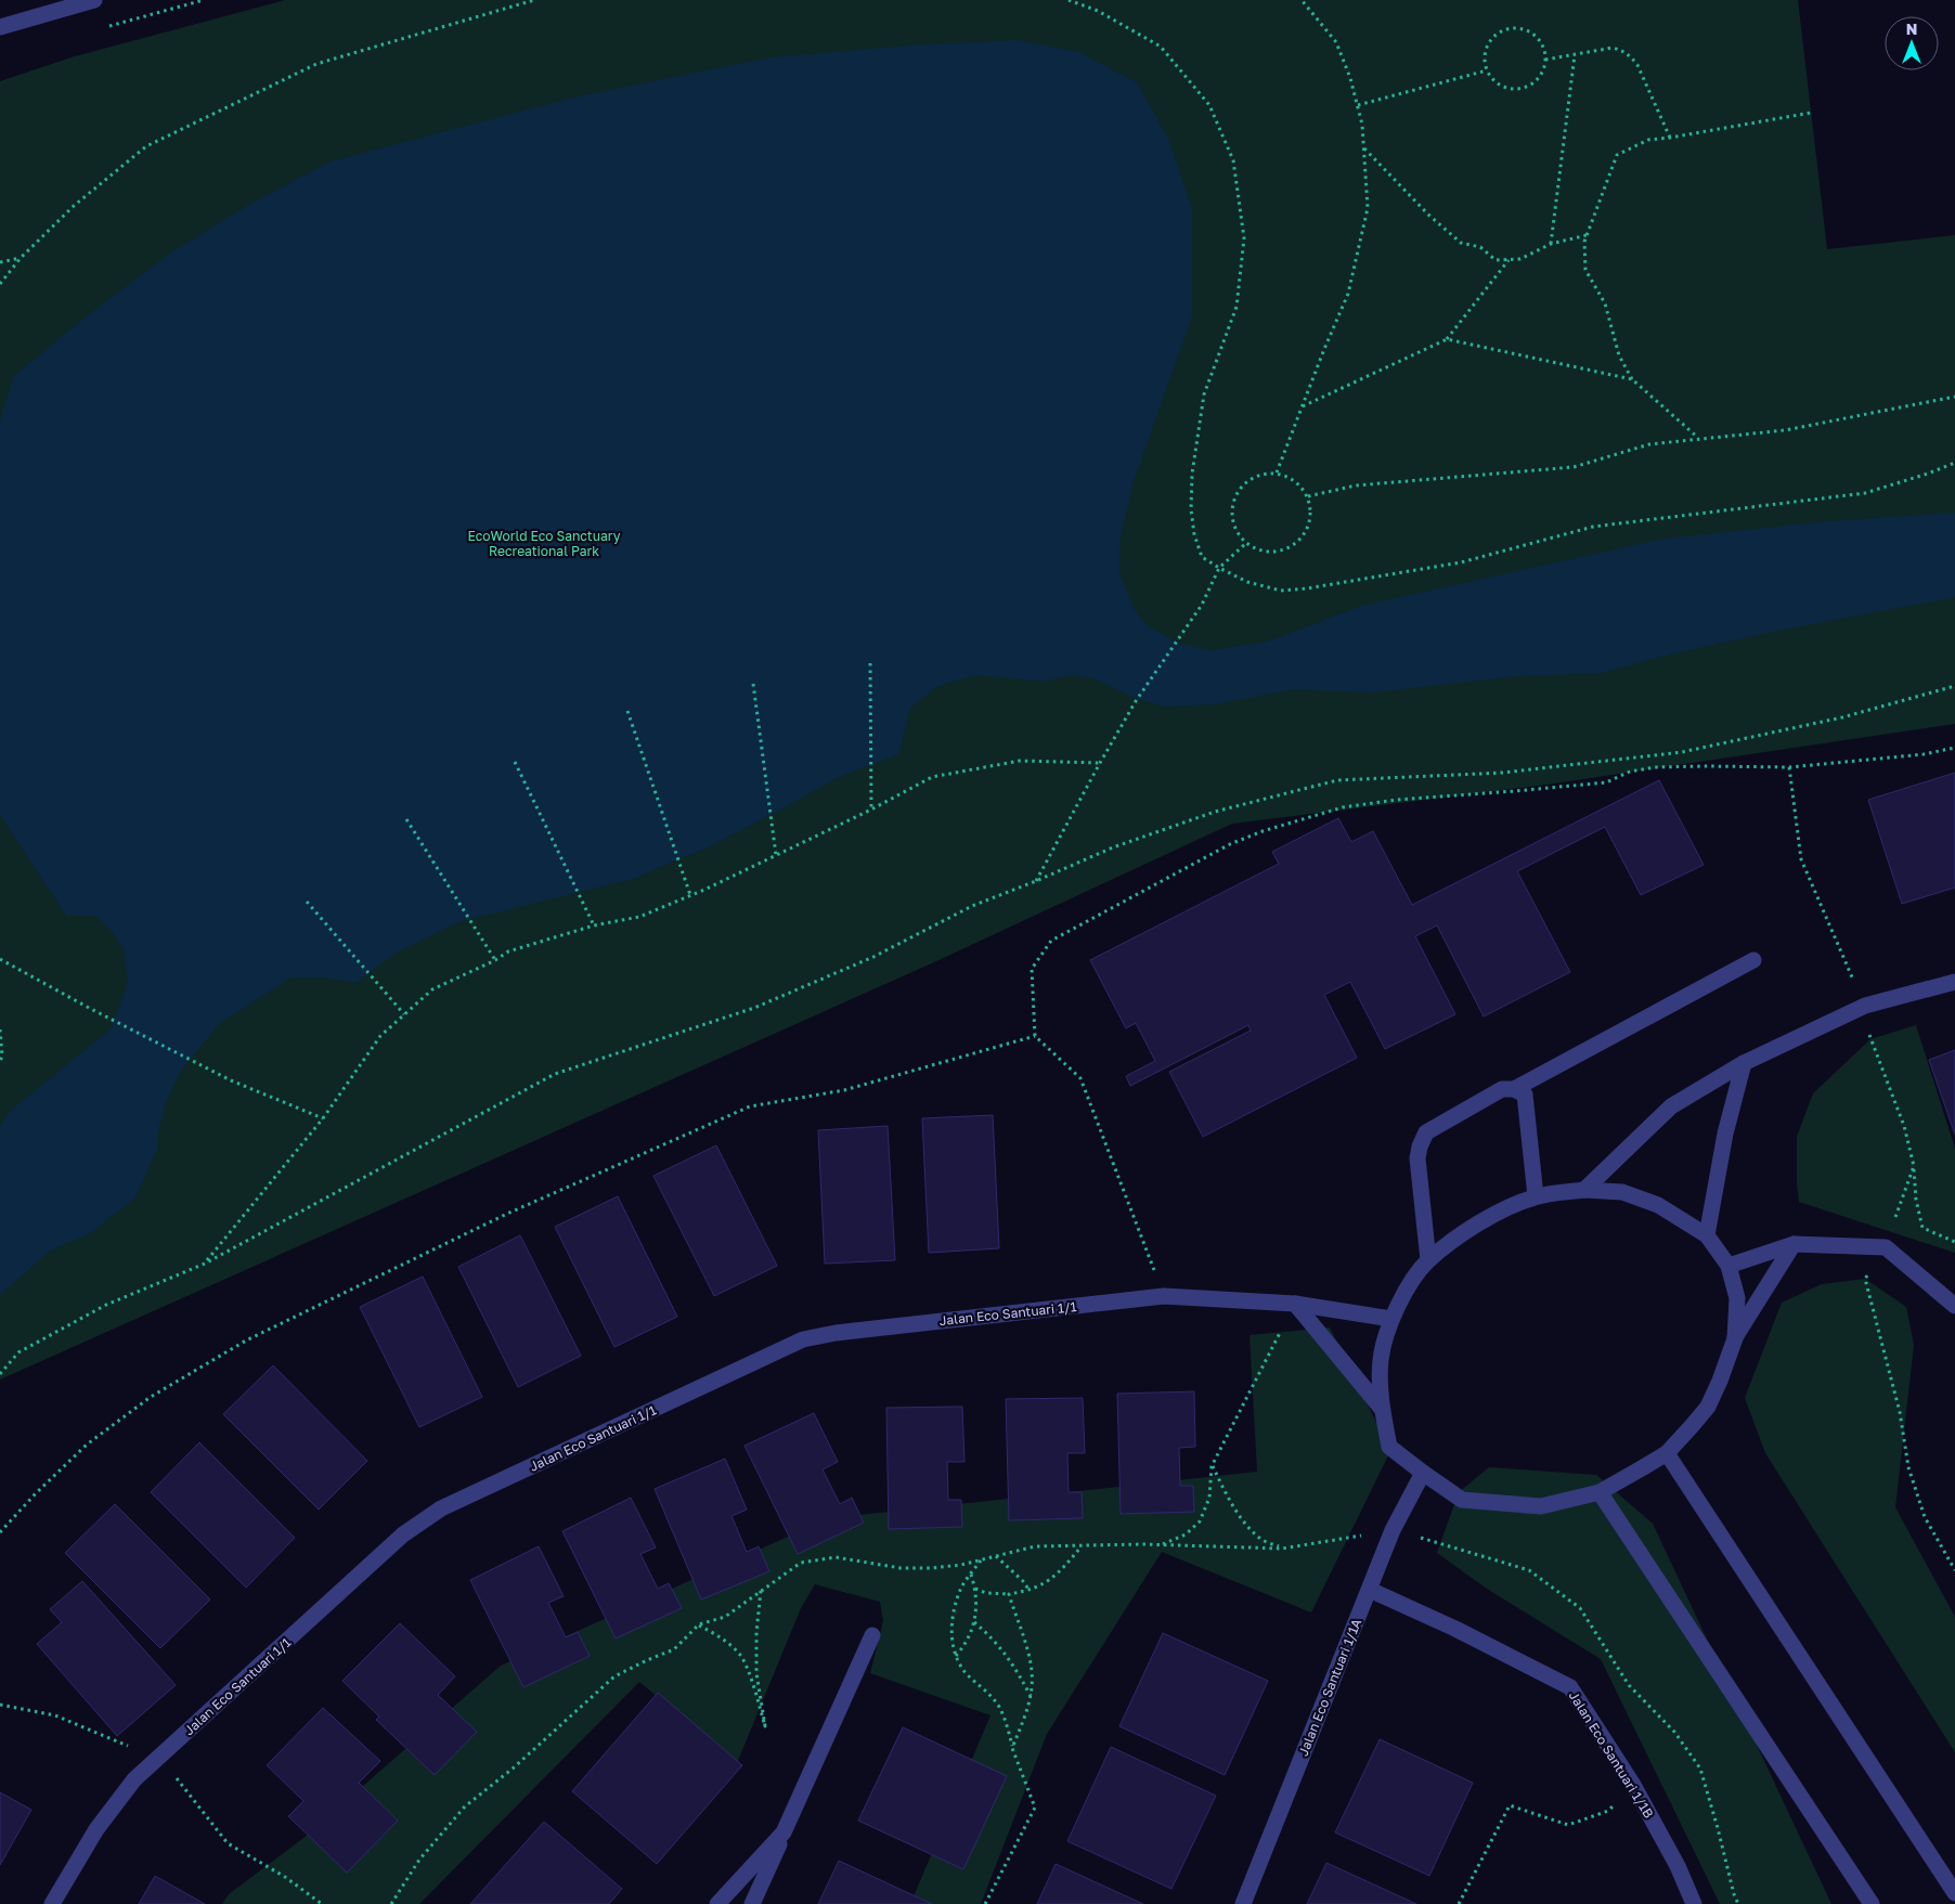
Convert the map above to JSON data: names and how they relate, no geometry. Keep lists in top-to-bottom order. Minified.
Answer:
{"streets":{"street":["Jalan Eco Santuari 1/1","Jalan Eco Santuari 1/1A","Jalan Eco Santuari 1/1B"]},"crossings":[["Jalan Eco Santuari 1/1A","Jalan Eco Santuari 1/1B"]],"parks":["EcoWorld Eco Sanctuary Recreational Park"],"north":"top"}
